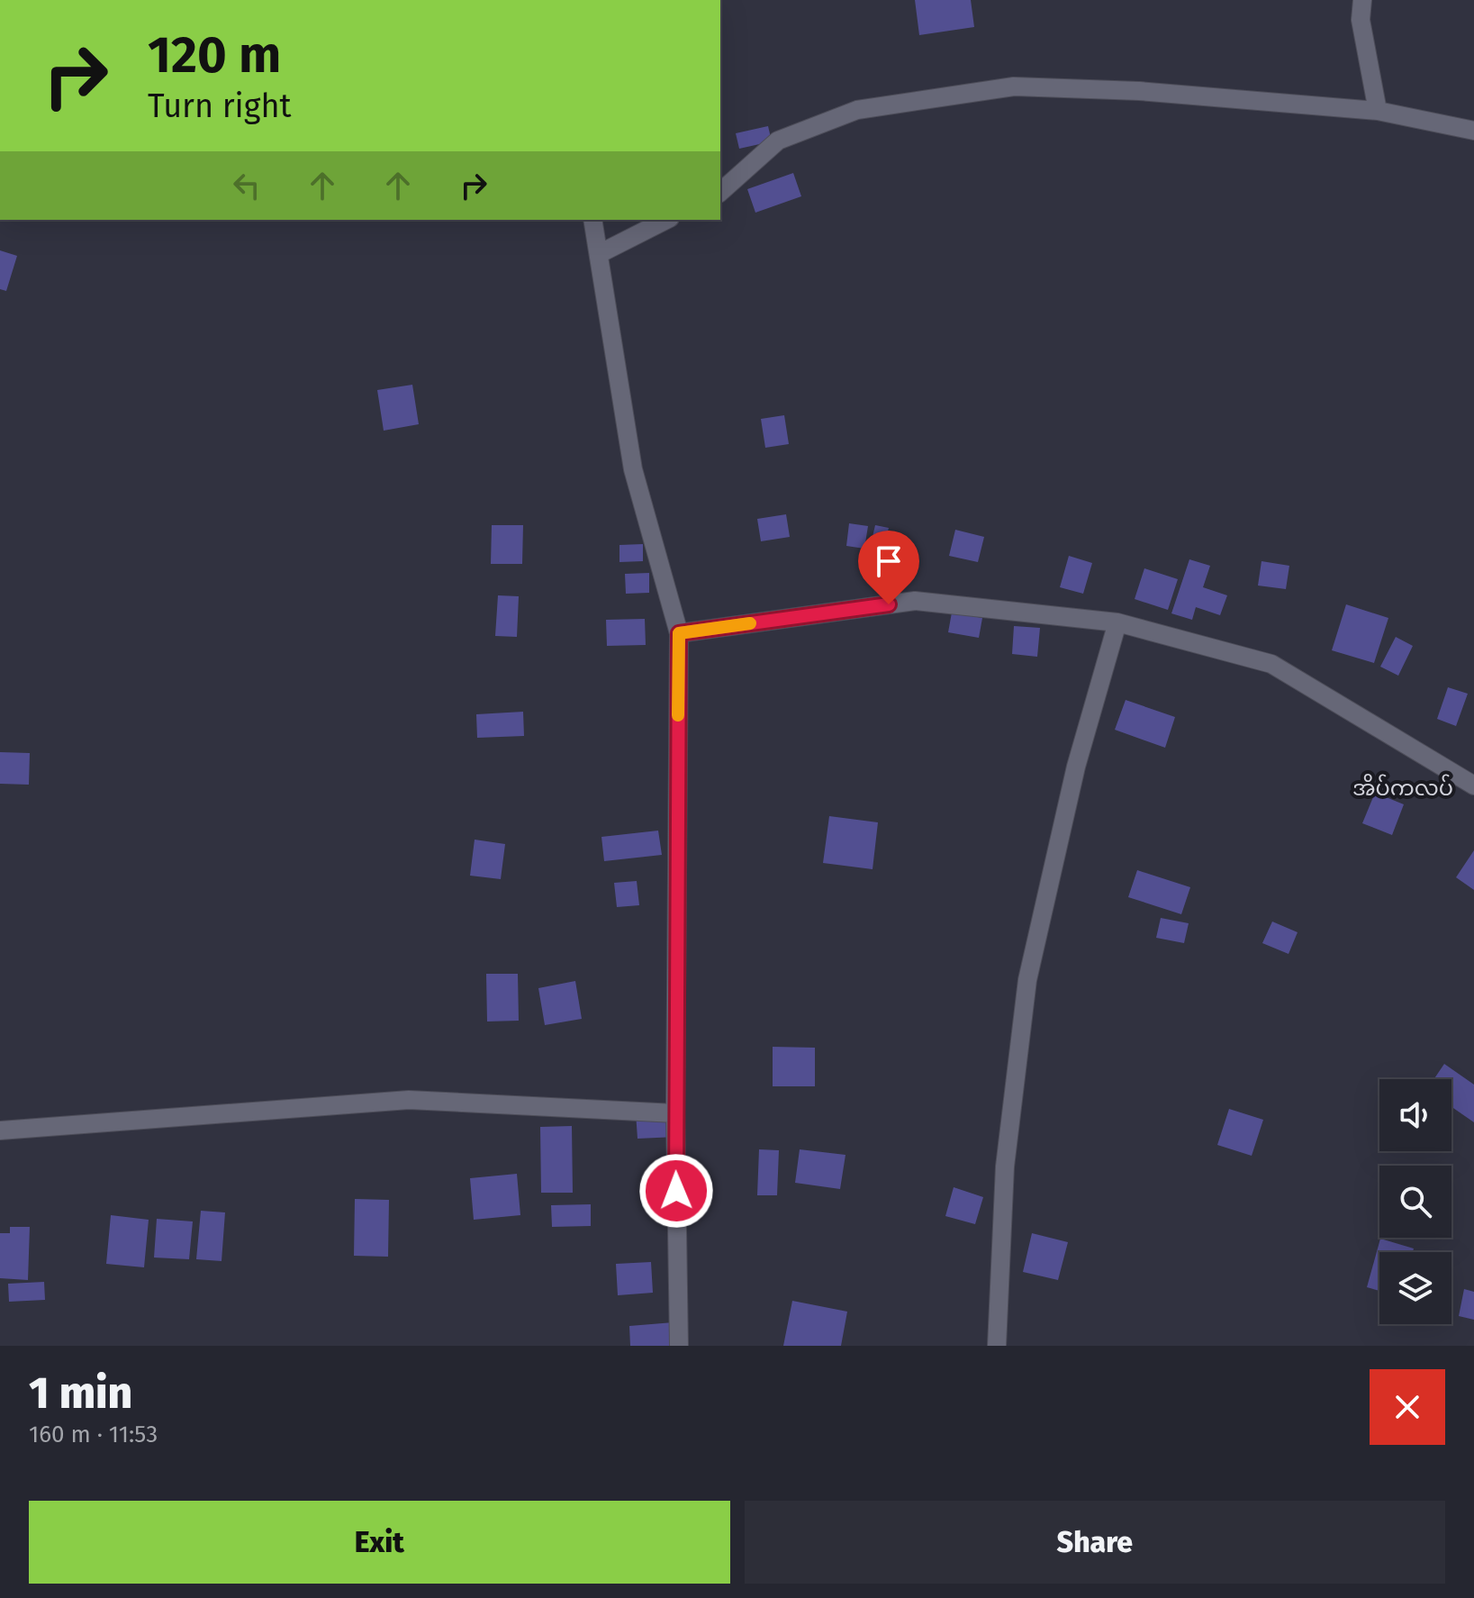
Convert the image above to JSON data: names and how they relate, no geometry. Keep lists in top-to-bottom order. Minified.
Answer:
{"districts":["အိပ်ကလပ်"],"page":{"turn":["120 m","Turn right"],"heading":["1 min","160 m · 11:53"],"buttons":["Exit","Share"]}}
